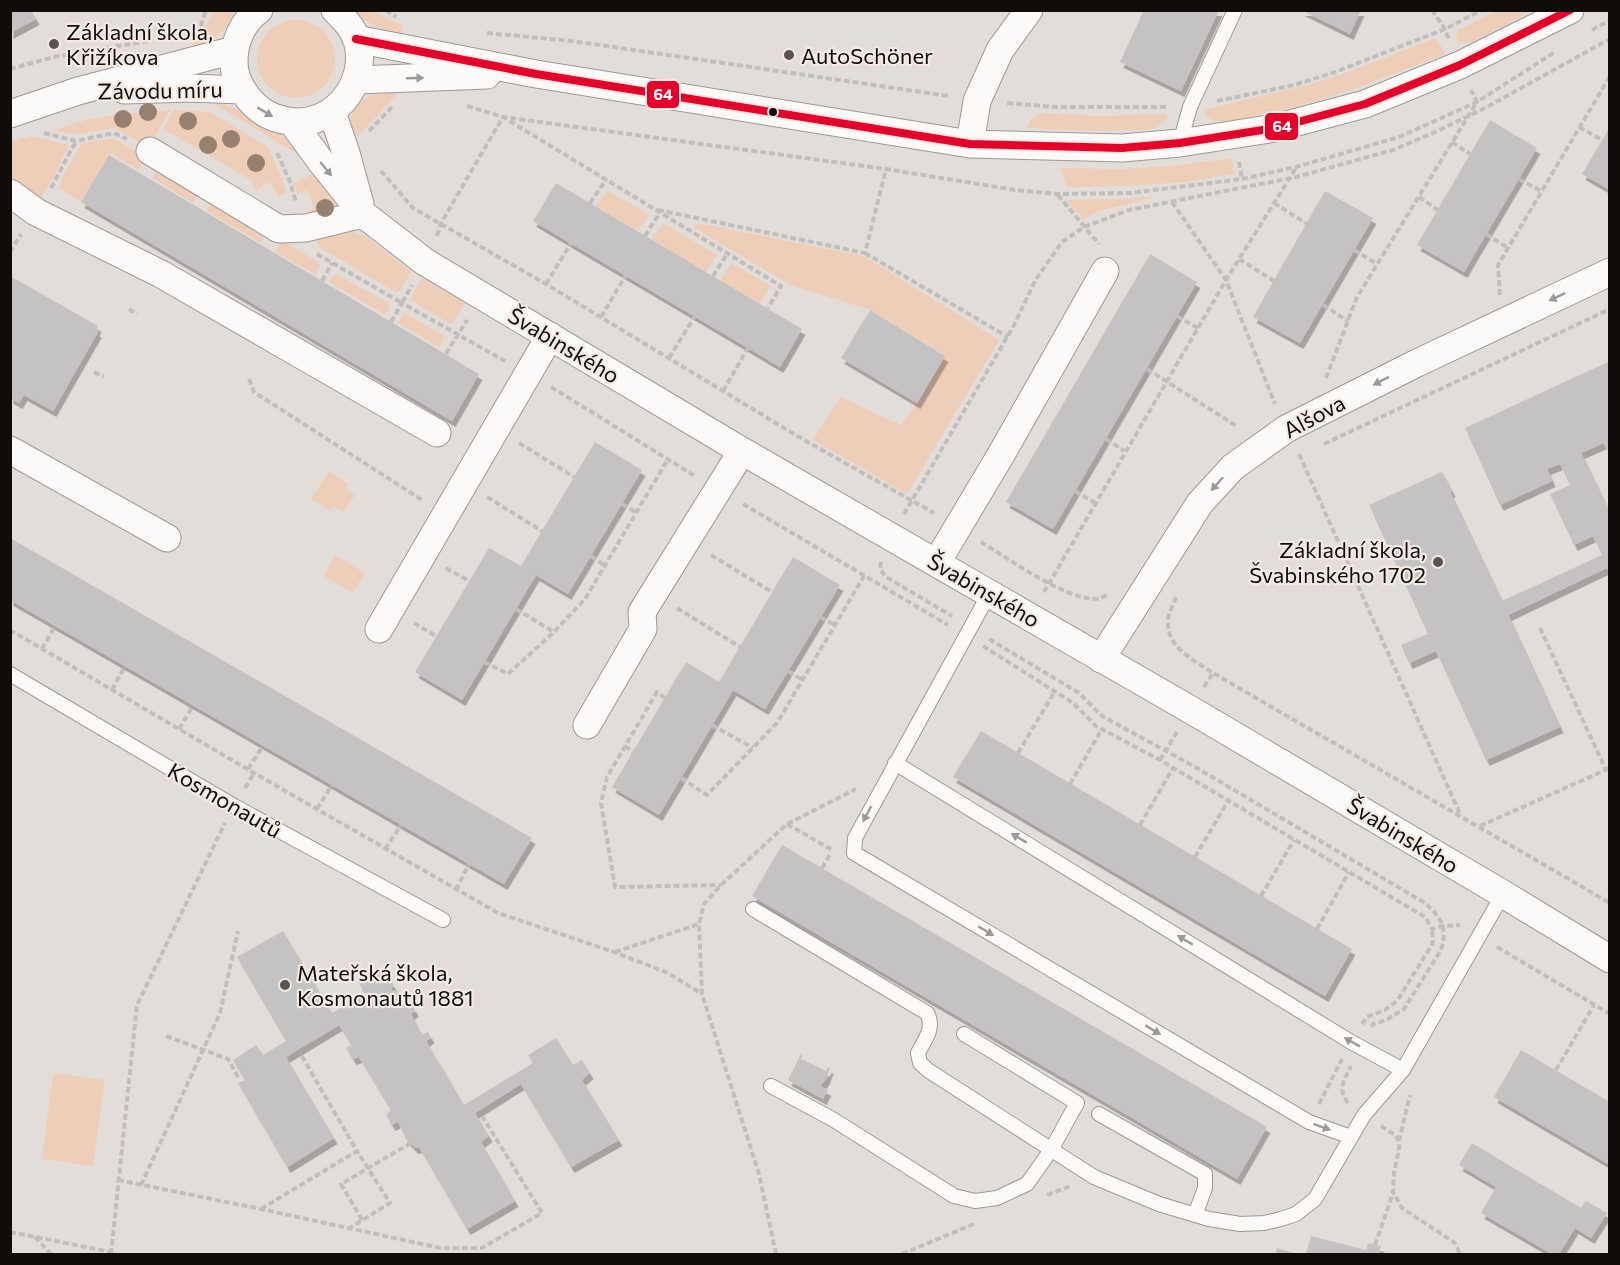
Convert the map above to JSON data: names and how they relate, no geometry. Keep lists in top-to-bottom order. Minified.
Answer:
{"streets":{"street":["Závodu míru","Švabinského","Alšova"],"lane":["Kosmonautů"]},"crossings":[["Švabinského","Alšova"]],"places":["Základní škola, Křižíkova","AutoSchöner","Základní škola, Švabinského 1702","Mateřská škola, Kosmonautů 1881"],"lines":["transit line 64"]}
